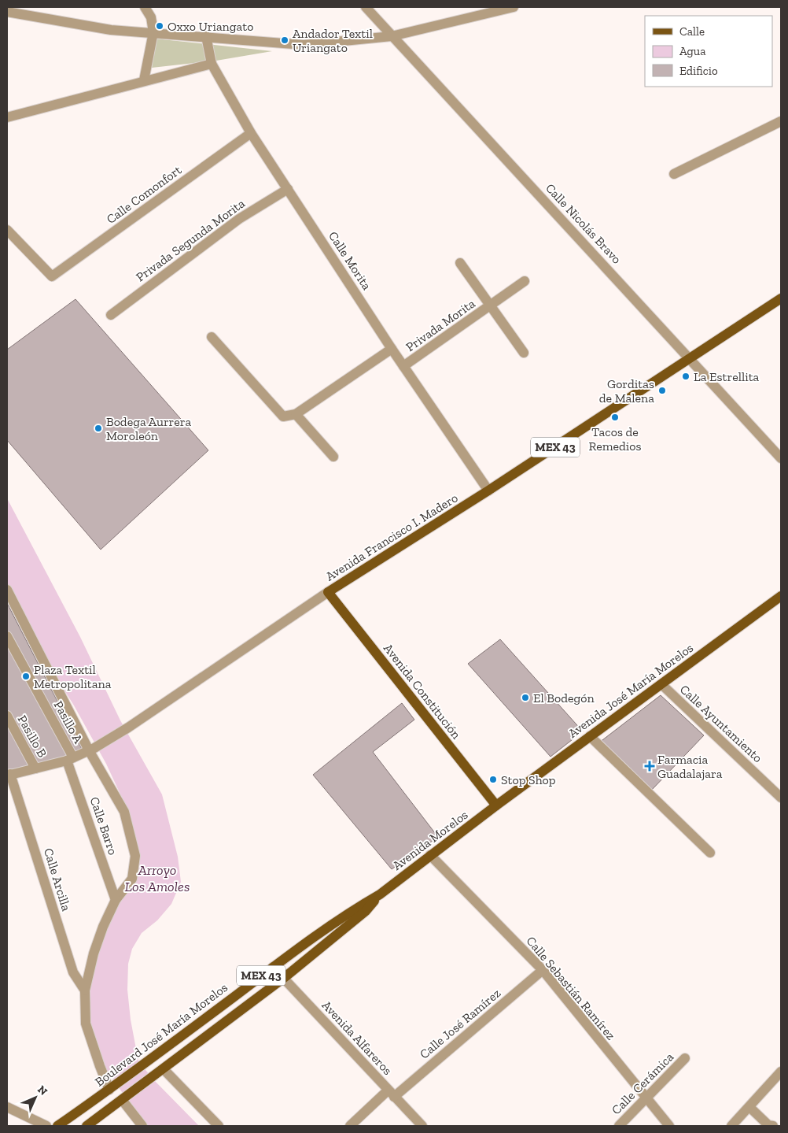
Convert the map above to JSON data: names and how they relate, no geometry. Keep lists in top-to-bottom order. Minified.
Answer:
{"streets":{"main road":["MEX 43","Avenida Francisco I. Madero","Avenida José María Morelos","Avenida Constitución","Avenida Morelos","Boulevard José María Morelos"],"street":["Calle Comonfort","Calle Nicolás Bravo","Privada Segunda Morita","Calle Morita","Privada Morita","Pasillo A","Calle Ayuntamiento","Pasillo B","Calle Barro","Calle Arcilla","Calle Sebastián Ramírez","Calle José Ramírez","Avenida Alfareros","Calle Cerámica"]},"crossings":[["Calle Comonfort","Calle Morita"],["Calle Nicolás Bravo","Avenida Francisco I. Madero"],["Privada Segunda Morita","Calle Morita"],["Calle Morita","Privada Morita"],["Calle Morita","Avenida Francisco I. Madero"],["MEX 43","Avenida Morelos"],["MEX 43","Boulevard José María Morelos"],["MEX 43","Avenida Alfareros"],["Avenida Francisco I. Madero","Avenida Constitución"],["Avenida Francisco I. Madero","Pasillo A"],["Avenida Francisco I. Madero","Pasillo B"],["Avenida Francisco I. Madero","Calle Barro"],["Avenida Francisco I. Madero","Calle Arcilla"],["Avenida José María Morelos","Avenida Constitución"],["Avenida José María Morelos","Calle Ayuntamiento"],["Avenida José María Morelos","Avenida Morelos"],["Avenida Constitución","Avenida Morelos"],["Pasillo A","Calle Barro"],["Avenida Morelos","Calle Sebastián Ramírez"],["Avenida Morelos","Boulevard José María Morelos"],["Calle Sebastián Ramírez","Calle José Ramírez"],["Calle Sebastián Ramírez","Calle Cerámica"],["Calle José Ramírez","Avenida Alfareros"],["Boulevard José María Morelos","Avenida Alfareros"]],"water":["Arroyo Los Amoles"],"places":{"other":["Oxxo Uriangato","Andador Textil Uriangato","La Estrellita","Gorditas de Malena","Tacos de Remedios","Bodega Aurrera Moroleón","Plaza Textil Metropolitana","El Bodegón","Stop Shop"],"health":["Farmacia Guadalajara"]},"legend":["Calle","Agua","Edificio"],"north":"top right"}
